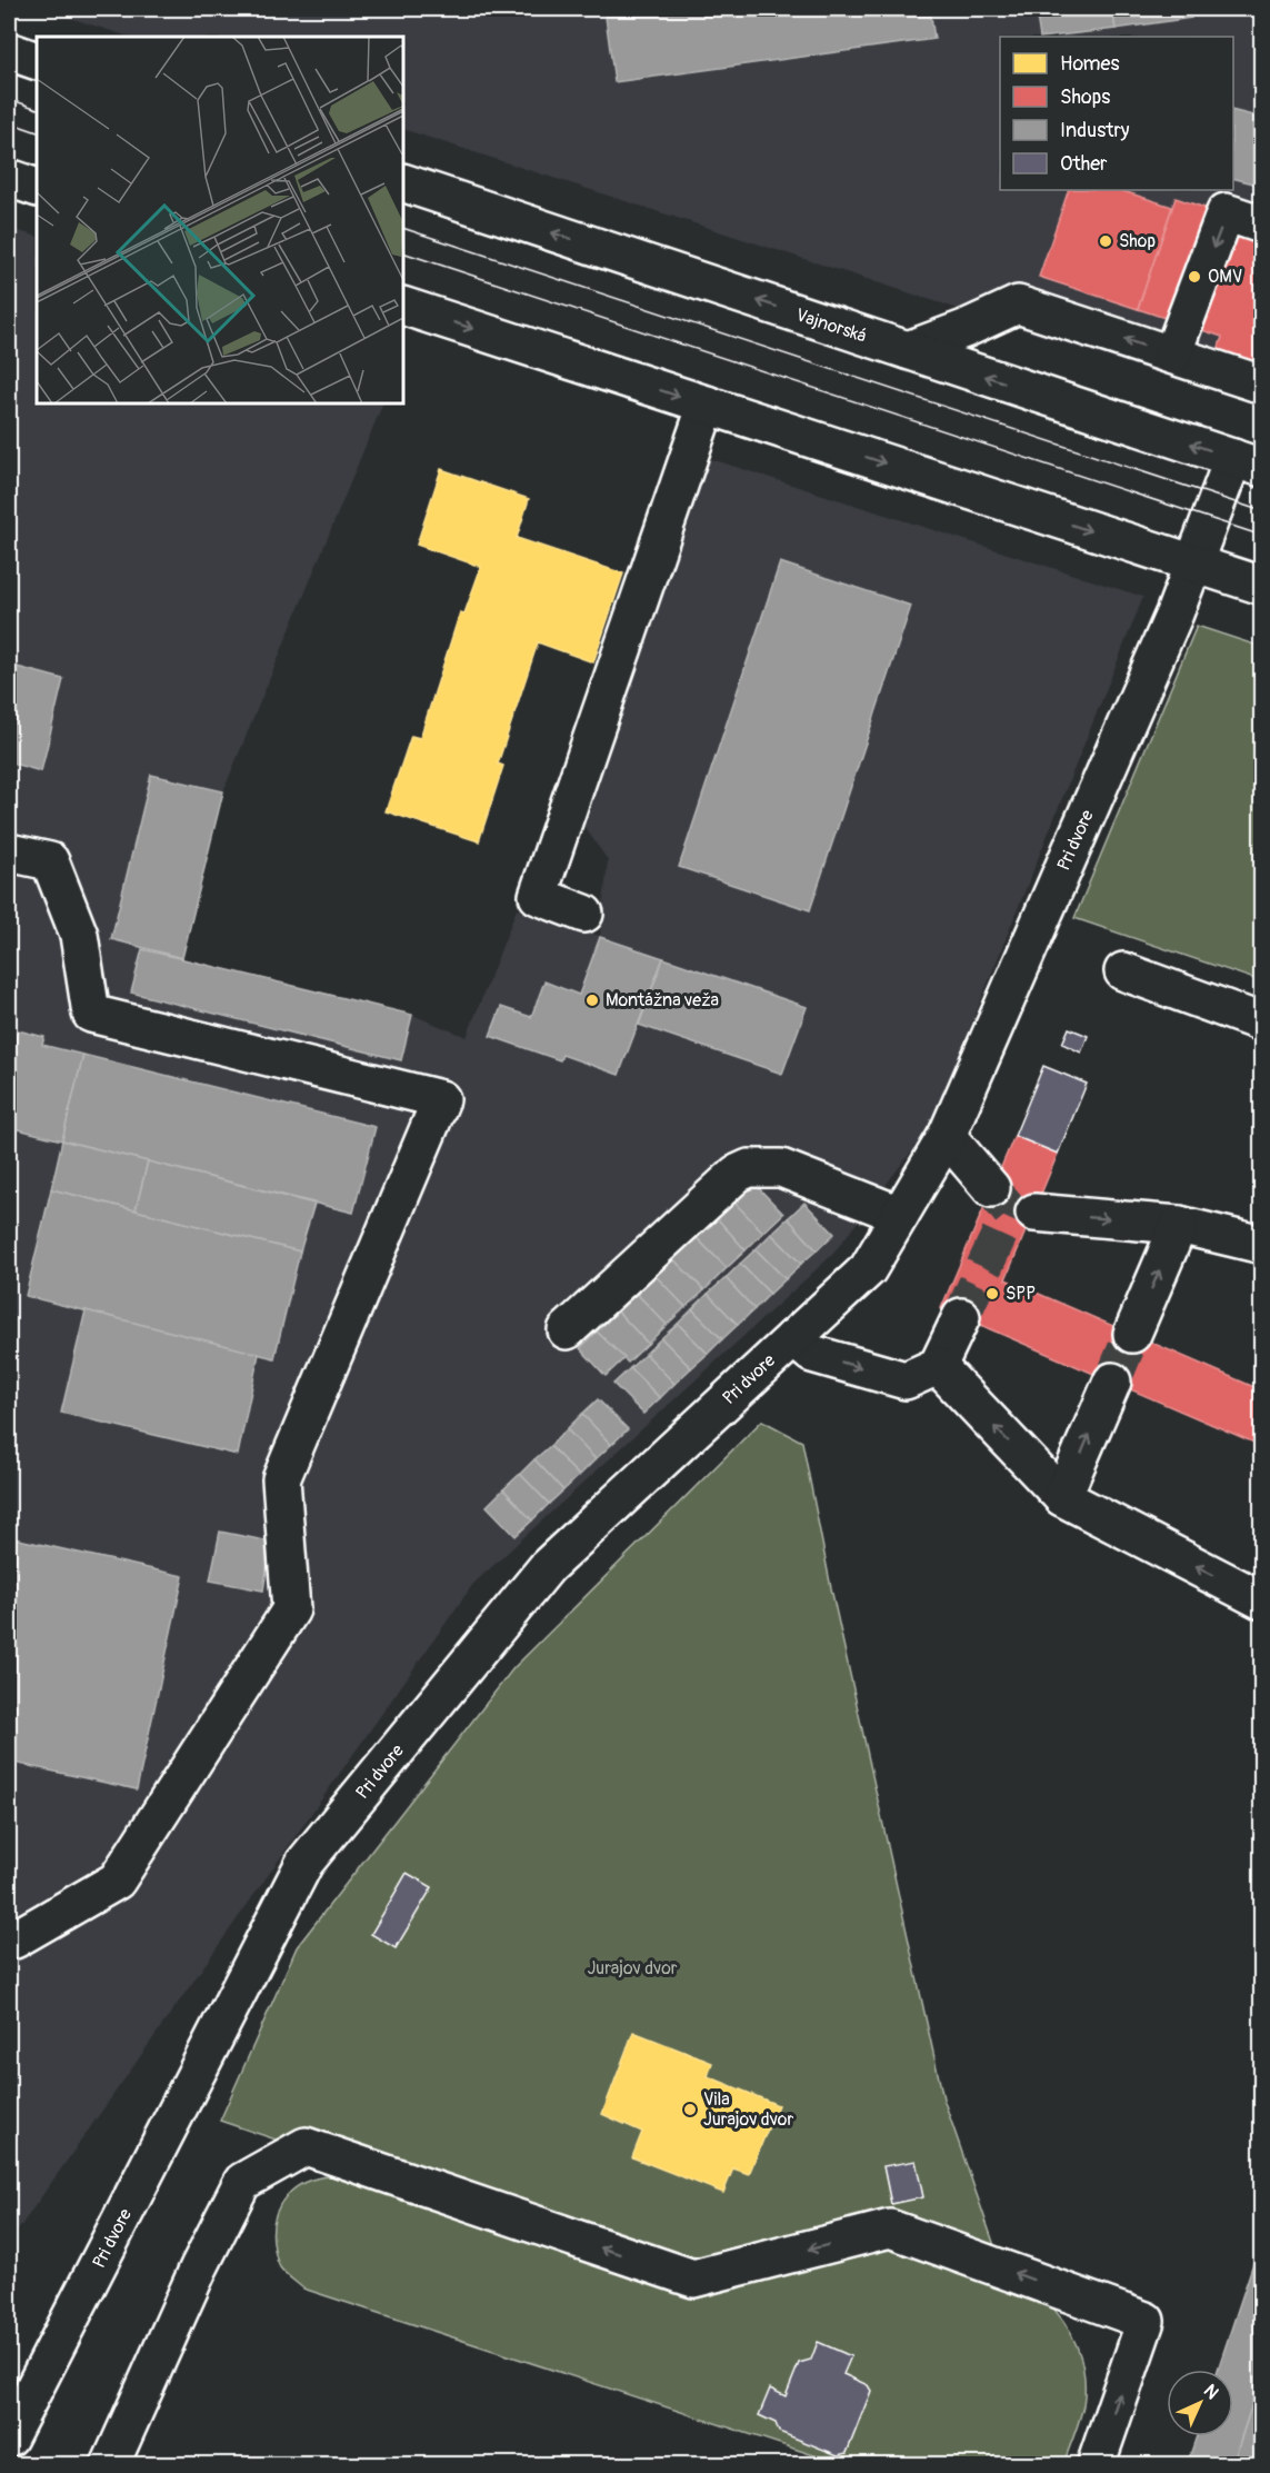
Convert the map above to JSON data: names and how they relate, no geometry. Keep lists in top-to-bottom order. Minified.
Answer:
{"streets":{"street":["Vajnorská","Pri dvore"]},"crossings":[["Vajnorská","Pri dvore"]],"parks":["Jurajov dvor"],"places":["Shop","OMV","Montážna veža","SPP","Vila Jurajov dvor"],"legend":["Homes","Shops","Industry","Other"],"north":"top right"}
